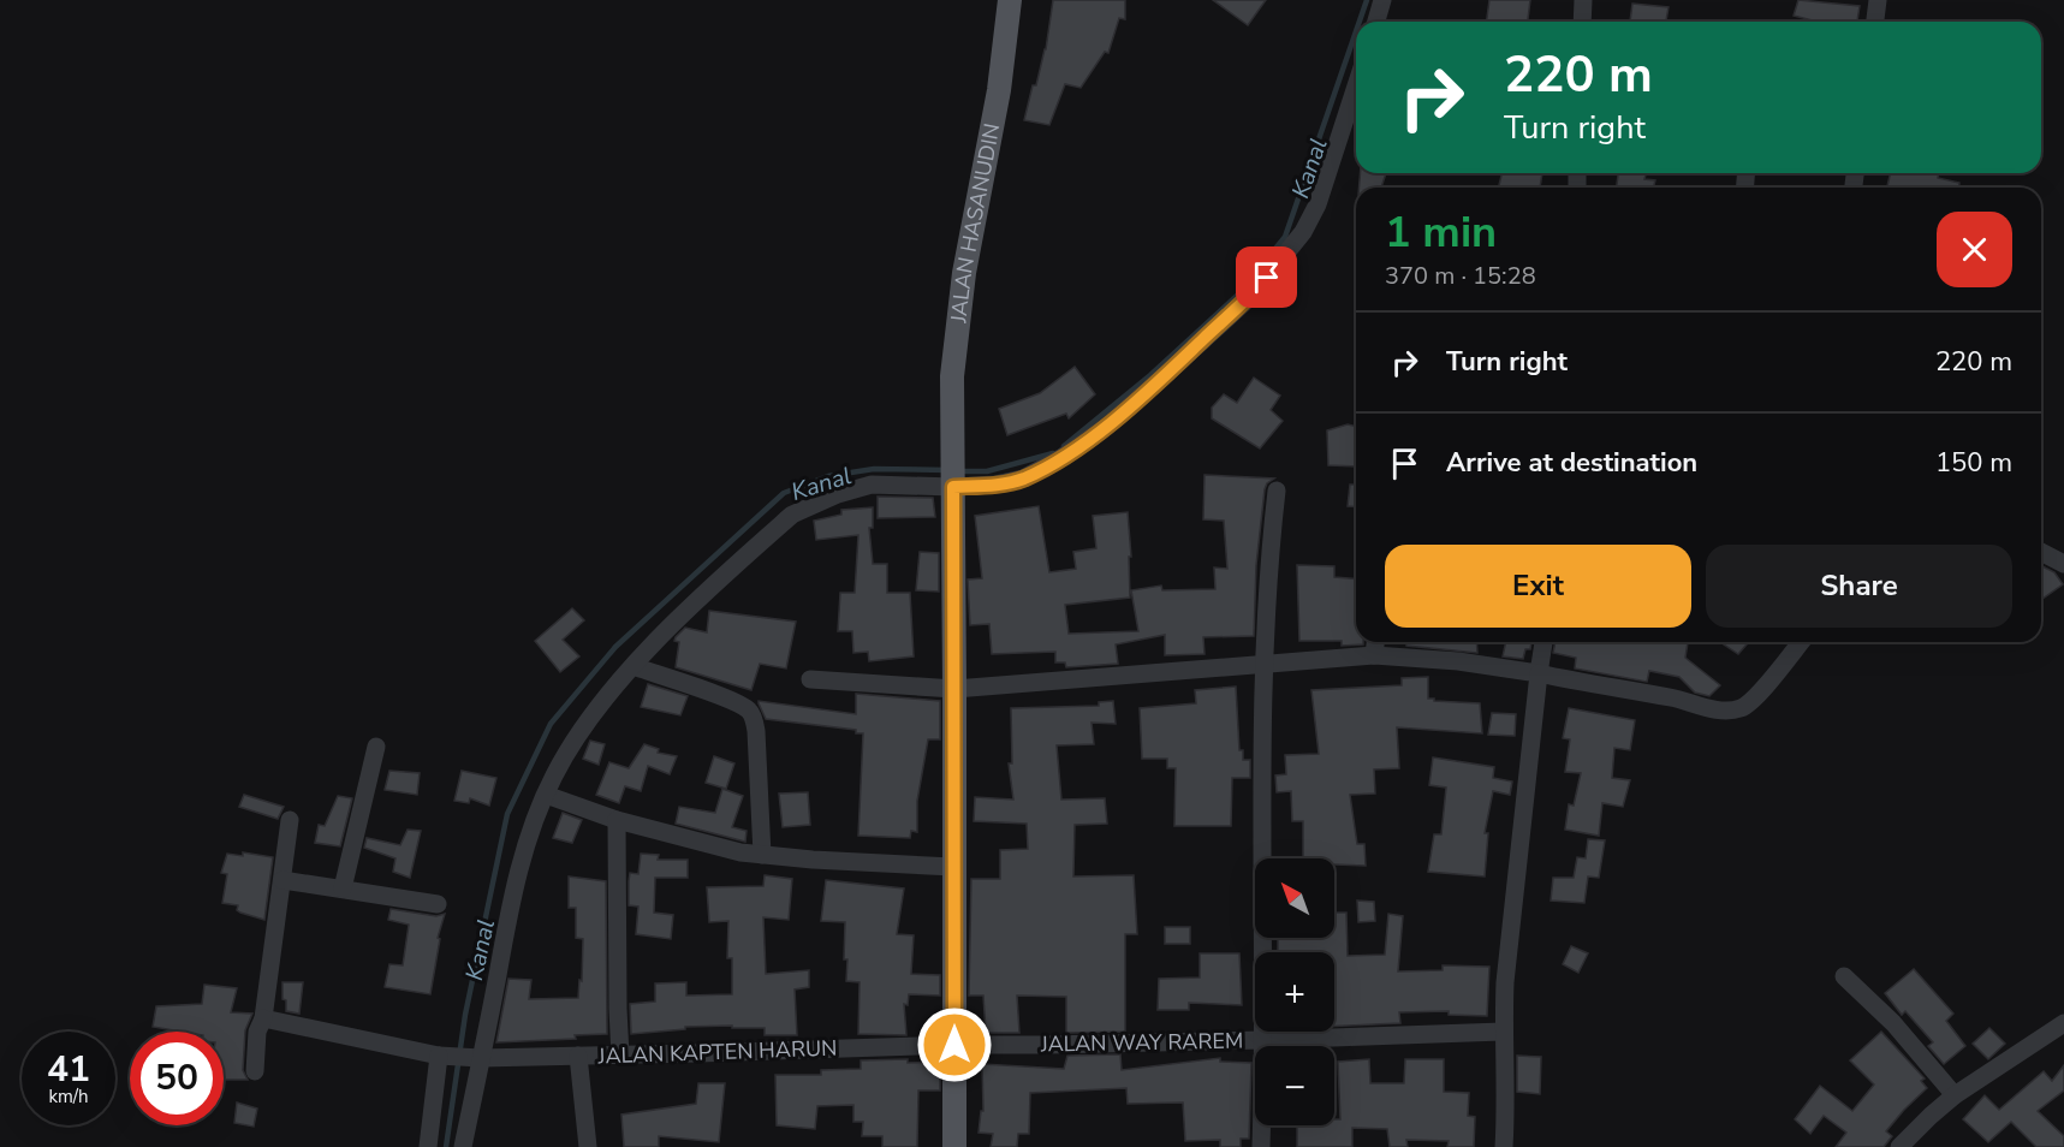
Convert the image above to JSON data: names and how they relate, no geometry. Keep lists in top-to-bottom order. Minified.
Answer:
{"streets":{"main road":["JALAN HASANUDIN"],"street":["JALAN WAY RAREM","JALAN KAPTEN HARUN"]},"crossings":[["JALAN WAY RAREM","JALAN KAPTEN HARUN"]],"water":["Kanal"],"north":"top left","page":{"turn":["220 m","Turn right"],"heading":["1 min","370 m · 15:28"],"list":[{"name":"Turn right","value":"220 m"},{"name":"Arrive at destination","value":"150 m"}],"buttons":["Exit","Share"],"map_buttons":["+","−"],"speed":"41 km/h","limit":"50"}}
